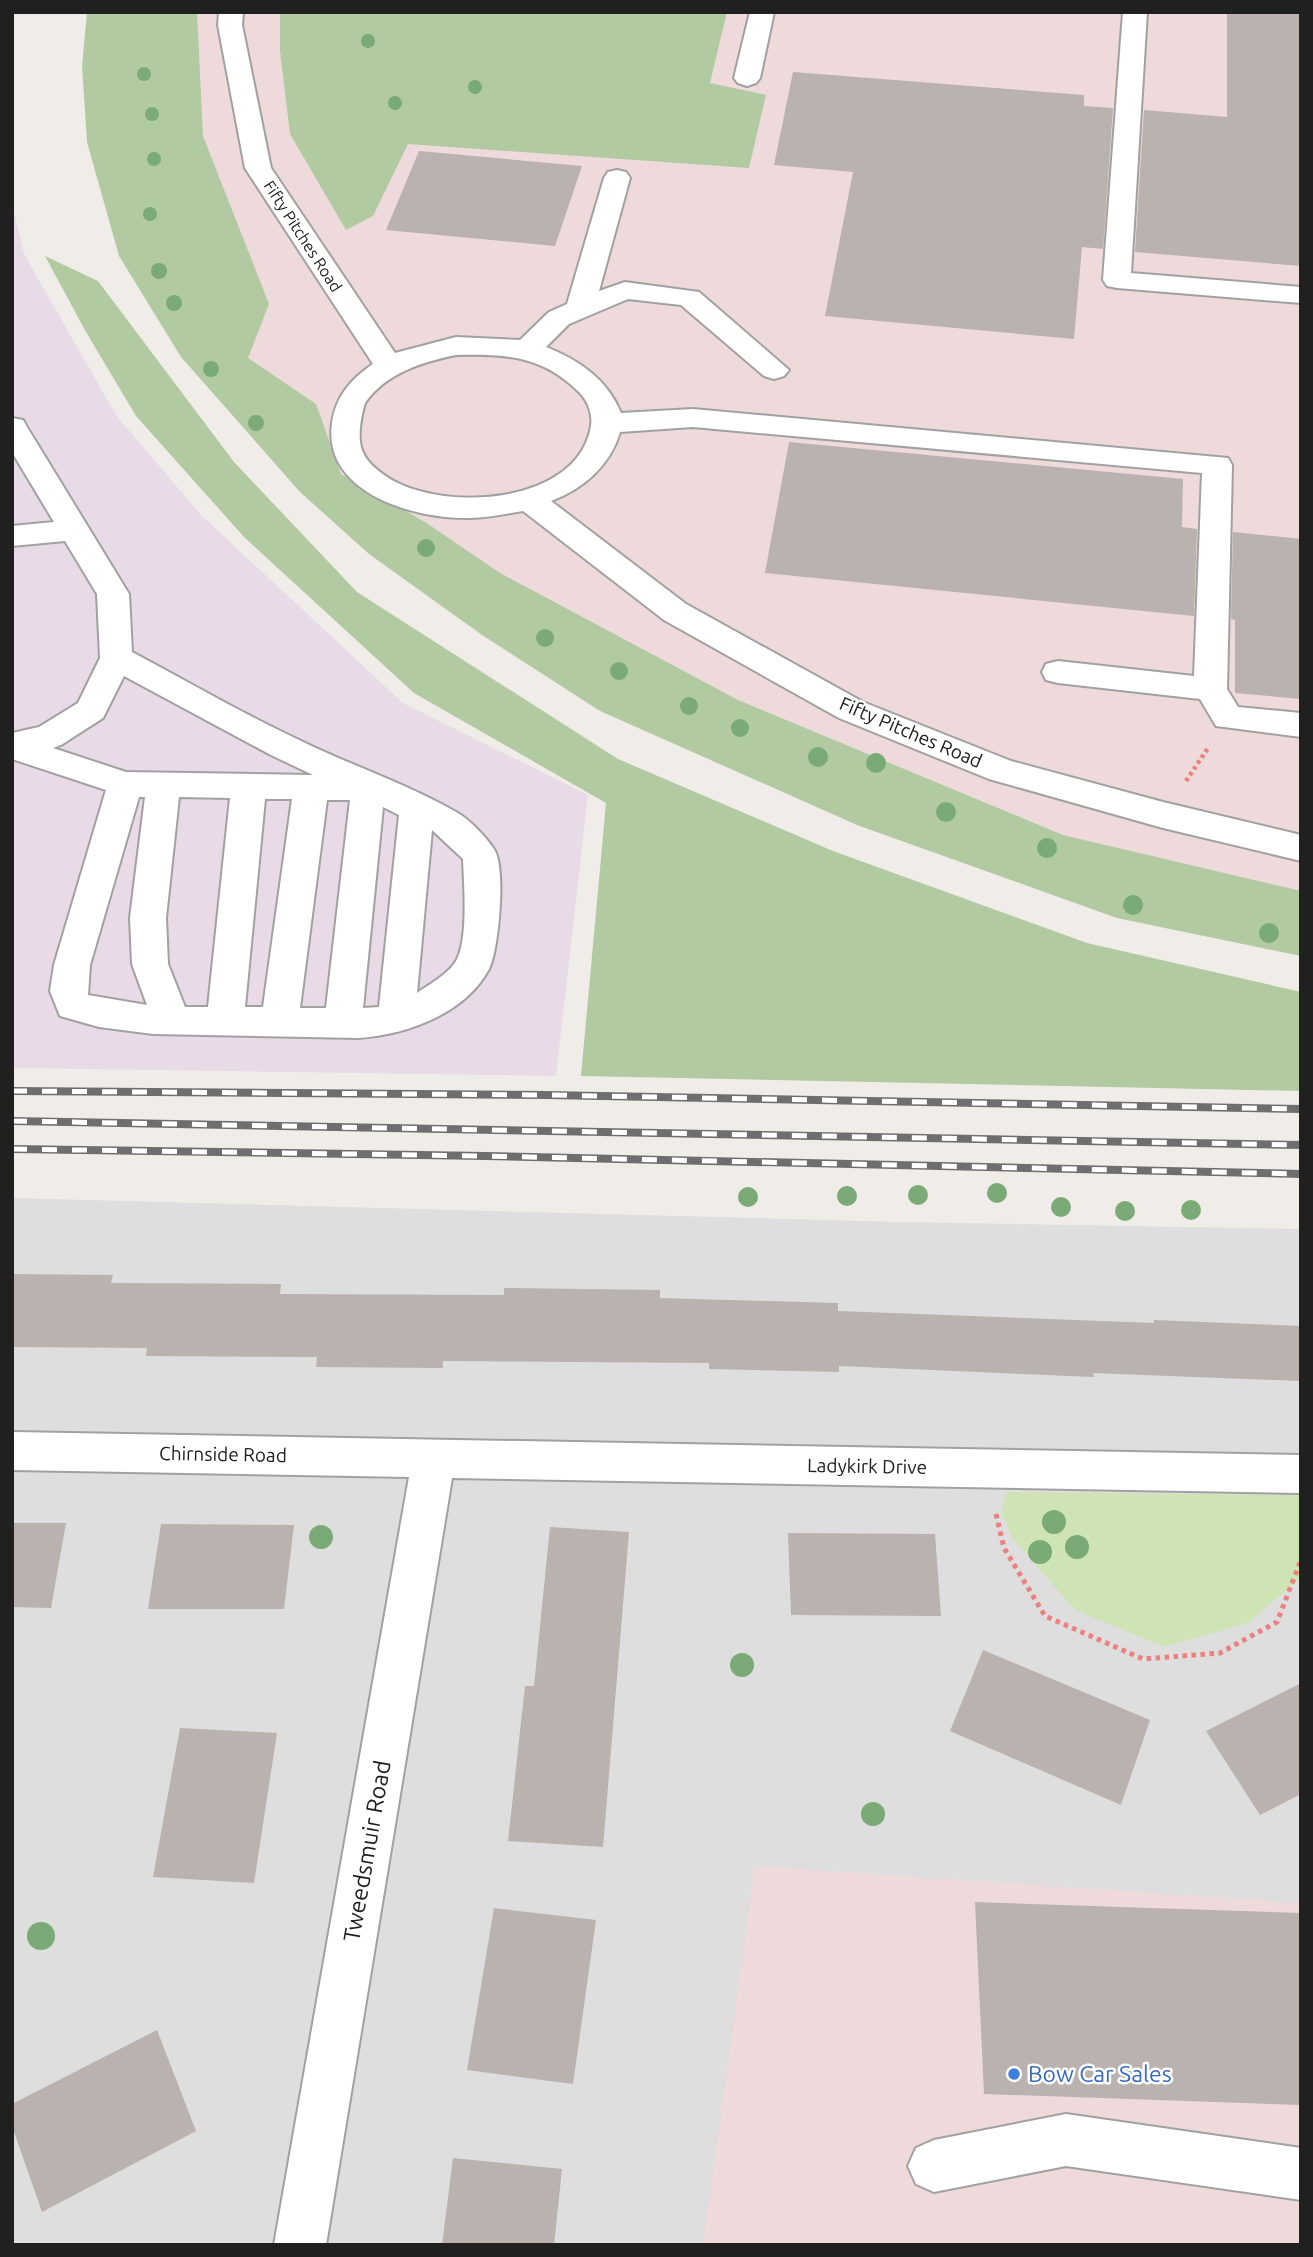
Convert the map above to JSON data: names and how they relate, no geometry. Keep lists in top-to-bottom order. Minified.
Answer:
{"streets":{"street":["Fifty Pitches Road","Chirnside Road","Ladykirk Drive","Tweedsmuir Road"]},"crossings":[["Chirnside Road","Ladykirk Drive"],["Chirnside Road","Tweedsmuir Road"],["Ladykirk Drive","Tweedsmuir Road"]],"places":["Bow Car Sales"]}
